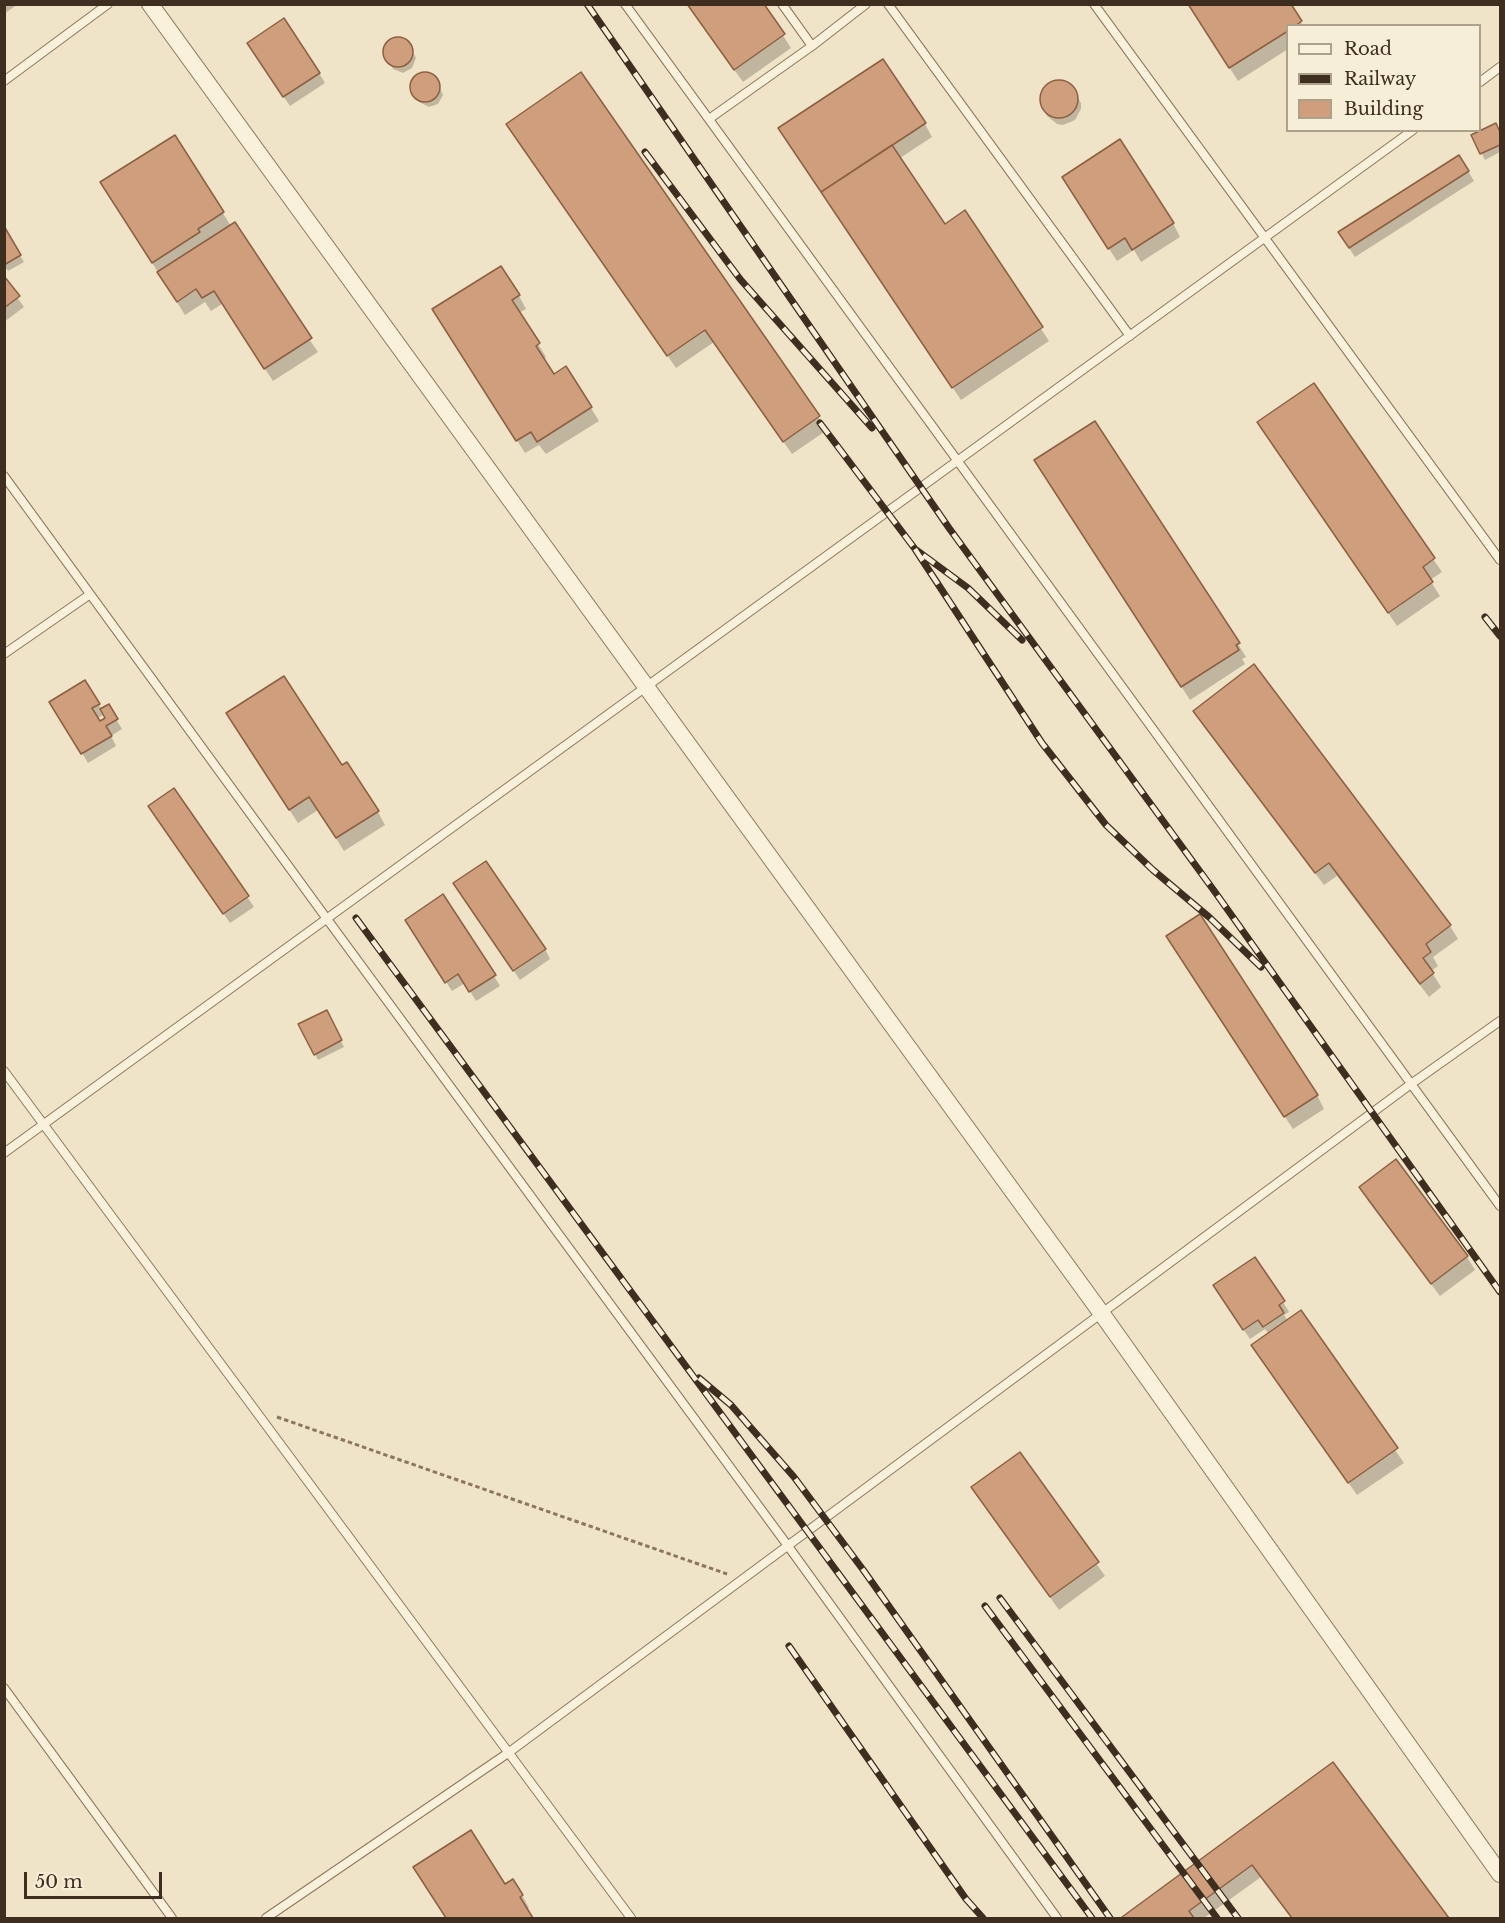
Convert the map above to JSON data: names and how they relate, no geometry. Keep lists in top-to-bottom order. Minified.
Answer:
{"legend":["Road","Railway","Building"],"scale_bar":"50 m"}
